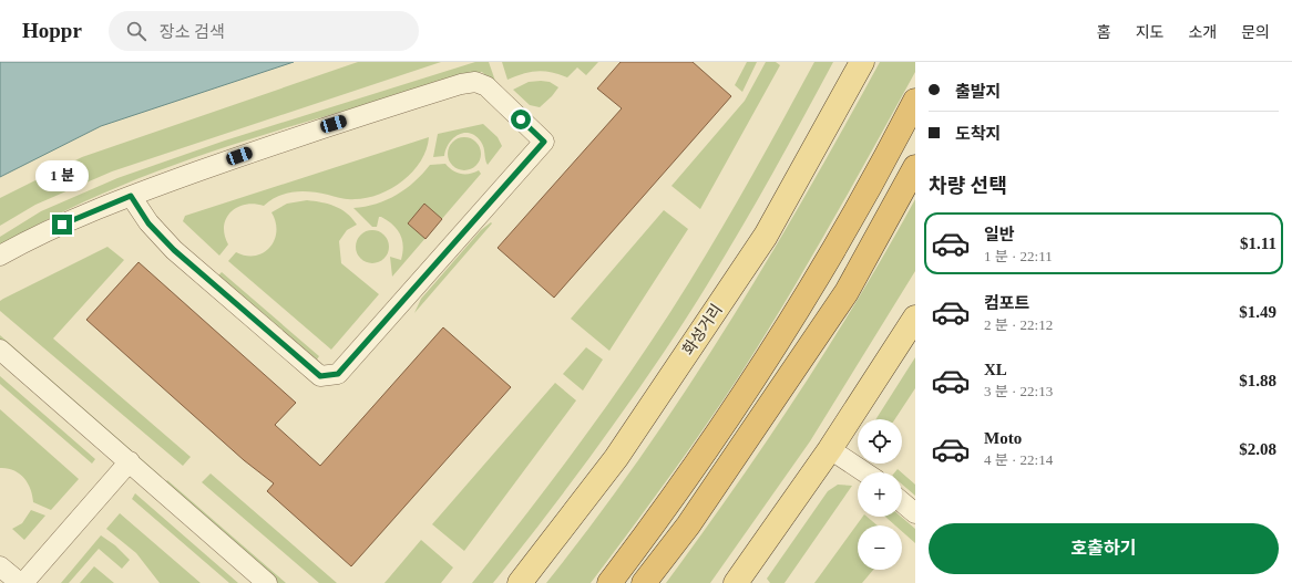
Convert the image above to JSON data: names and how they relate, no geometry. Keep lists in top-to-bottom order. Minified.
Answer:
{"streets":{"main road":["화성거리"]},"page":{"header":"Hoppr","search":"장소 검색","nav":["홈","지도","소개","문의"],"banner":["출발지","도착지"],"heading":"차량 선택","bubble":"1 분","list":[{"name":"일반","note":"1 분 · 22:11","value":"$1.11"},{"name":"컴포트","note":"2 분 · 22:12","value":"$1.49"},{"name":"XL","note":"3 분 · 22:13","value":"$1.88"},{"name":"Moto","note":"4 분 · 22:14","value":"$2.08"}],"map_buttons":["+","−"],"buttons":"호출하기"}}
